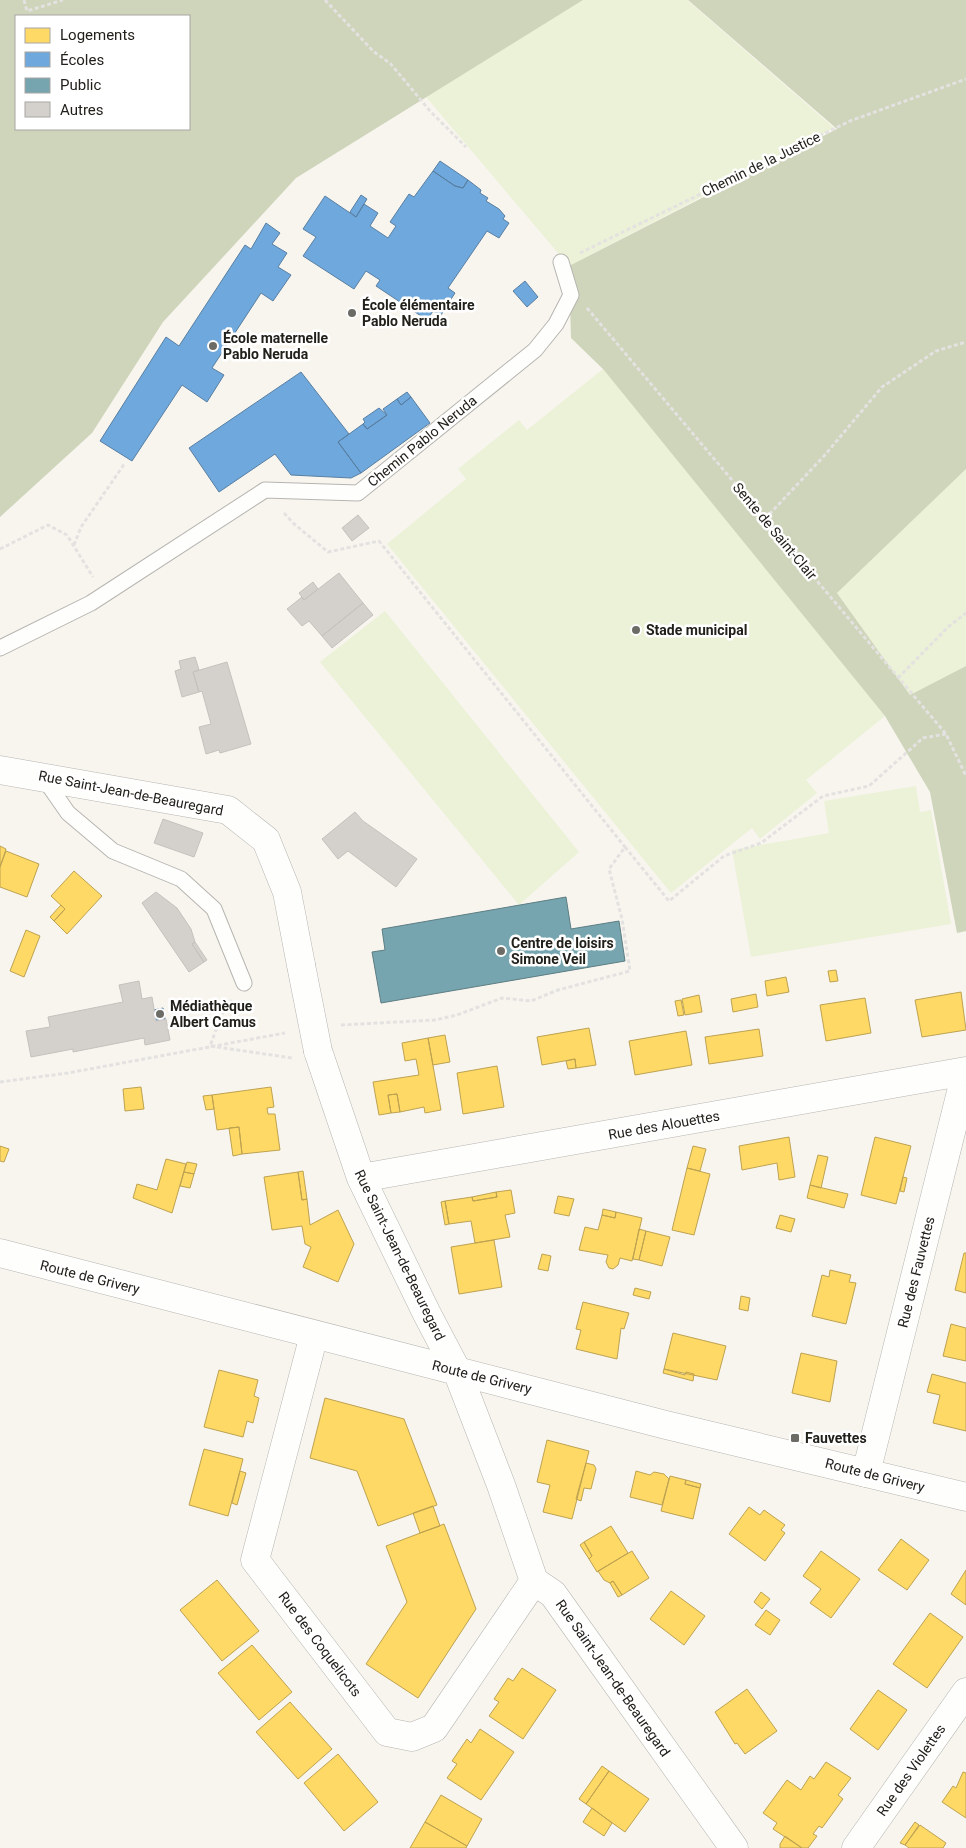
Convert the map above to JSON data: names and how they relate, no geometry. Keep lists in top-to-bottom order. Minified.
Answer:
{"streets":{"street":["Rue Saint-Jean-de-Beauregard","Rue des Alouettes","Rue des Fauvettes","Route de Grivery","Rue des Coquelicots","Rue des Violettes"],"lane":["Chemin Pablo Neruda"],"path":["Chemin de la Justice","Sente de Saint-Clair"]},"crossings":[["Chemin Pablo Neruda","Sente de Saint-Clair"],["Rue Saint-Jean-de-Beauregard","Rue des Alouettes"],["Rue Saint-Jean-de-Beauregard","Route de Grivery"],["Rue Saint-Jean-de-Beauregard","Rue des Coquelicots"],["Rue des Alouettes","Rue des Fauvettes"],["Rue des Fauvettes","Route de Grivery"],["Route de Grivery","Rue des Coquelicots"]],"places":{"other":["École élémentaire Pablo Neruda","École maternelle Pablo Neruda","Stade municipal","Centre de loisirs Simone Veil","Médiathèque Albert Camus"],"transit":["Fauvettes"]},"legend":["Logements","Écoles","Public","Autres"]}
